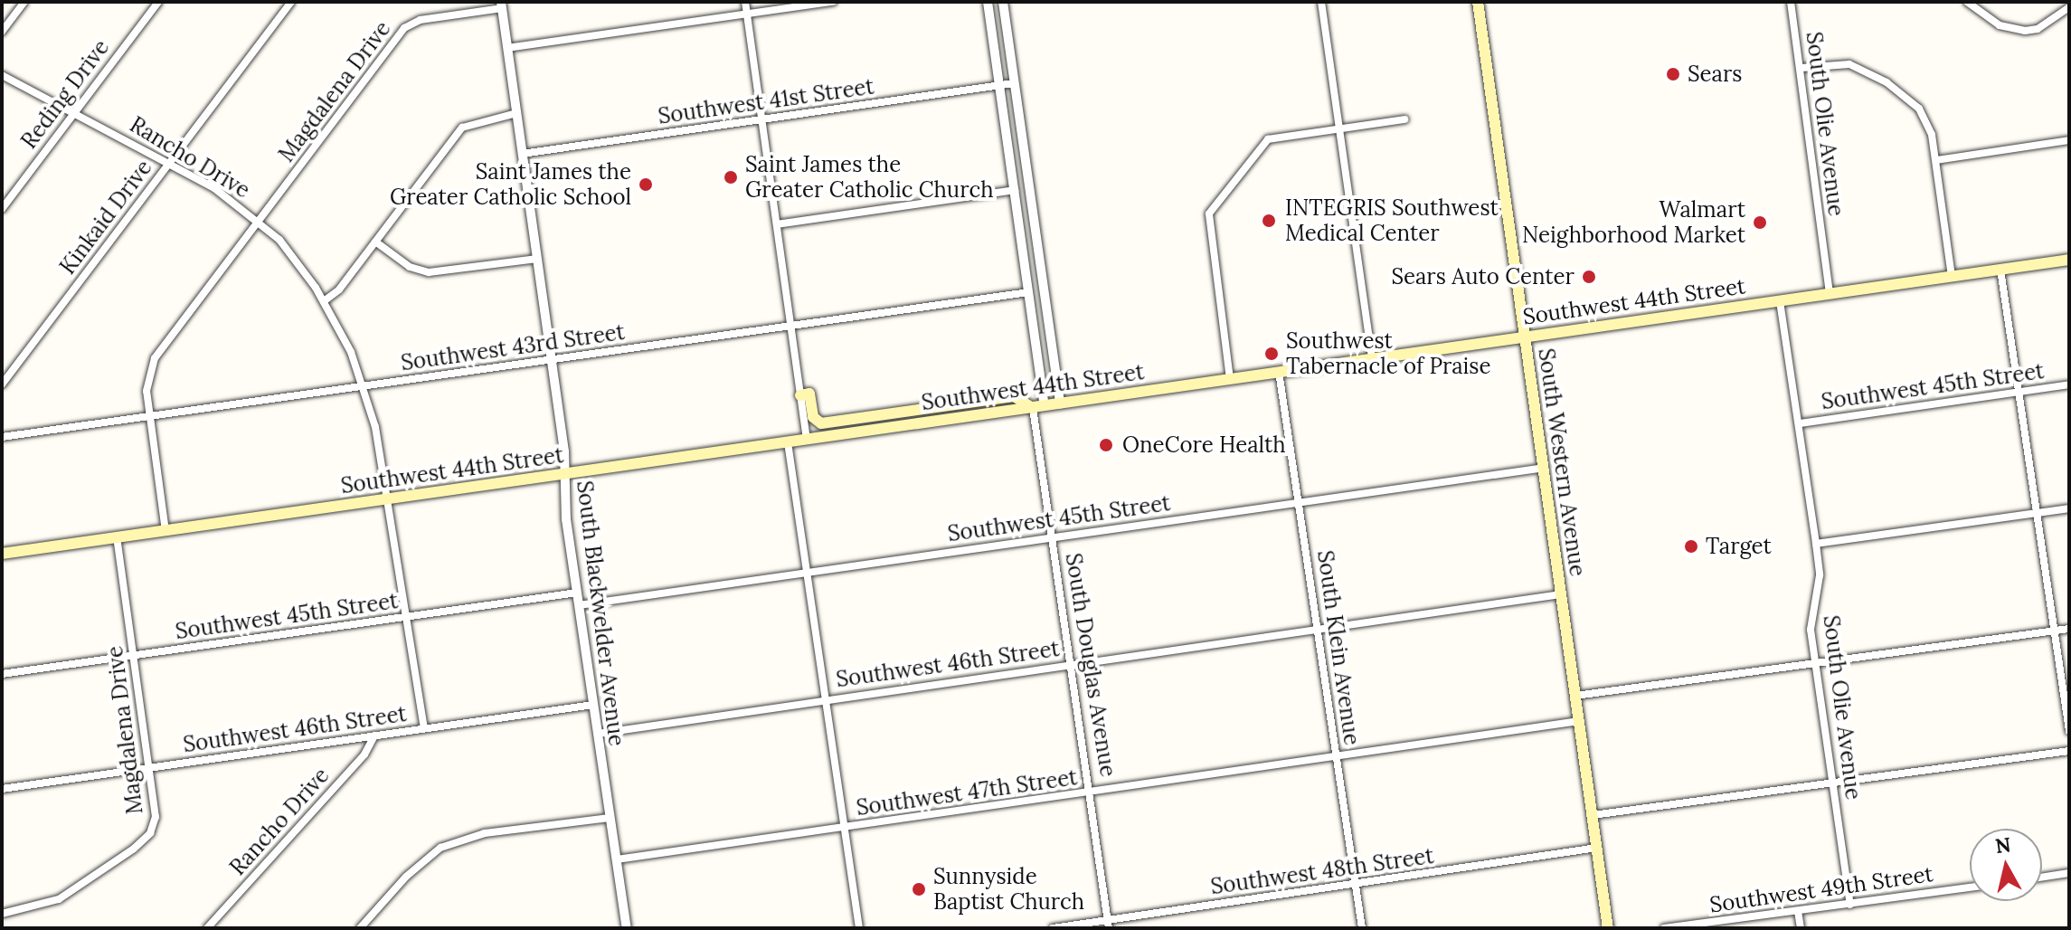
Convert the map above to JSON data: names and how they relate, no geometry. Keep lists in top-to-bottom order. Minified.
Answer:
{"streets":{"main road":["Southwest 44th Street","South Western Avenue"],"street":["Magdalena Drive","Reding Drive","Southwest 41st Street","South Olie Avenue","Rancho Drive","Kinkaid Drive","Southwest 43rd Street","Southwest 45th Street","South Blackwelder Avenue","South Klein Avenue","Southwest 46th Street","South Douglas Avenue","Southwest 47th Street","Southwest 48th Street","Southwest 49th Street"]},"crossings":[["Magdalena Drive","Rancho Drive"],["Magdalena Drive","Southwest 44th Street"],["Magdalena Drive","Southwest 43rd Street"],["Magdalena Drive","Southwest 45th Street"],["Magdalena Drive","South Blackwelder Avenue"],["Magdalena Drive","Southwest 46th Street"],["Reding Drive","Rancho Drive"],["Southwest 41st Street","South Blackwelder Avenue"],["Southwest 41st Street","South Douglas Avenue"],["South Olie Avenue","Southwest 44th Street"],["South Olie Avenue","Southwest 45th Street"],["South Olie Avenue","Southwest 49th Street"],["Rancho Drive","Kinkaid Drive"],["Rancho Drive","Southwest 44th Street"],["Rancho Drive","Southwest 43rd Street"],["Rancho Drive","Southwest 45th Street"],["Rancho Drive","Southwest 46th Street"],["Southwest 44th Street","South Western Avenue"],["Southwest 44th Street","South Blackwelder Avenue"],["Southwest 44th Street","South Klein Avenue"],["Southwest 44th Street","South Douglas Avenue"],["Southwest 43rd Street","South Blackwelder Avenue"],["Southwest 43rd Street","South Douglas Avenue"],["Southwest 45th Street","South Western Avenue"],["Southwest 45th Street","South Blackwelder Avenue"],["Southwest 45th Street","South Klein Avenue"],["Southwest 45th Street","South Douglas Avenue"],["South Western Avenue","Southwest 46th Street"],["South Western Avenue","Southwest 47th Street"],["South Western Avenue","Southwest 48th Street"],["South Blackwelder Avenue","Southwest 46th Street"],["South Blackwelder Avenue","Southwest 47th Street"],["South Klein Avenue","Southwest 46th Street"],["South Klein Avenue","Southwest 47th Street"],["South Klein Avenue","Southwest 48th Street"],["Southwest 46th Street","South Douglas Avenue"],["South Douglas Avenue","Southwest 47th Street"],["South Douglas Avenue","Southwest 48th Street"]],"places":["Sears","Saint James the Greater Catholic Church","Saint James the Greater Catholic School","INTEGRIS Southwest Medical Center","Walmart Neighborhood Market","Sears Auto Center","Southwest Tabernacle of Praise","OneCore Health","Target","Sunnyside Baptist Church"],"north":"top"}
